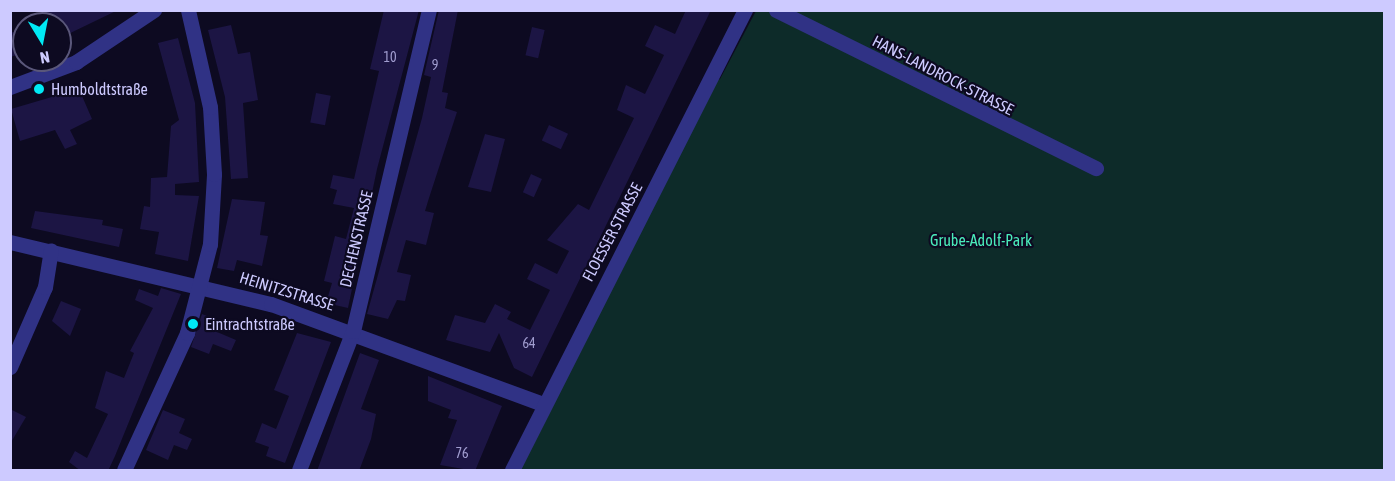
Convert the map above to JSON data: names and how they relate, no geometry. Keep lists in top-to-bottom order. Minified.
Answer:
{"streets":{"street":["HANS-LANDROCK-STRASSE","FLOESSER STRASSE","DECHENSTRASSE","HEINITZSTRASSE"]},"crossings":[["FLOESSER STRASSE","HEINITZSTRASSE"],["DECHENSTRASSE","HEINITZSTRASSE"]],"parks":["Grube-Adolf-Park"],"places":["Humboldtstraße","Eintrachtstraße"],"house_numbers":["10","9","64","76"],"north":"bottom"}
